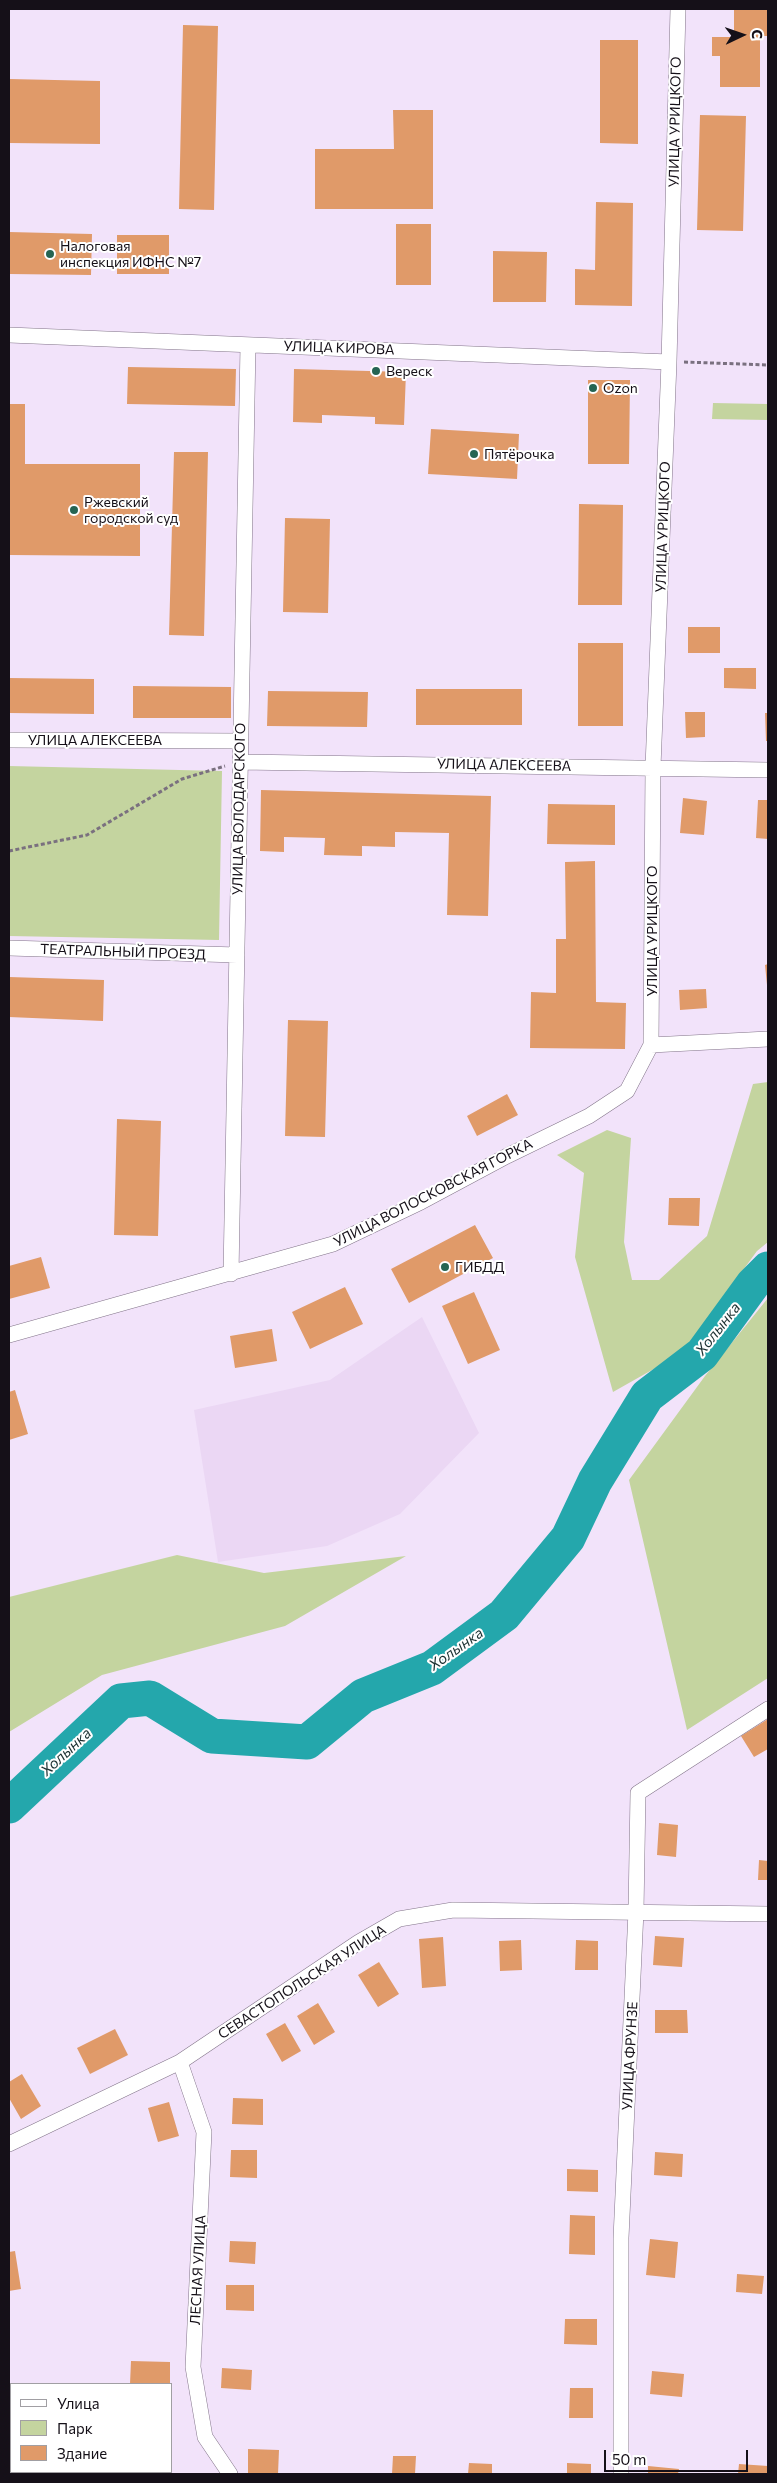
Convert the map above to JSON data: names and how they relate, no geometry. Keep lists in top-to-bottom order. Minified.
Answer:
{"streets":{"street":["УЛИЦА УРИЦКОГО","УЛИЦА КИРОВА","УЛИЦА АЛЕКСЕЕВА","УЛИЦА ВОЛОДАРСКОГО","ТЕАТРАЛЬНЫЙ ПРОЕЗД","УЛИЦА ВОЛОСКОВСКАЯ ГОРКА","СЕВАСТОПОЛЬСКАЯ УЛИЦА","УЛИЦА ФРУНЗЕ","ЛЕСНАЯ УЛИЦА"]},"crossings":[["УЛИЦА УРИЦКОГО","УЛИЦА КИРОВА"],["УЛИЦА УРИЦКОГО","УЛИЦА АЛЕКСЕЕВА"],["УЛИЦА УРИЦКОГО","УЛИЦА ВОЛОСКОВСКАЯ ГОРКА"],["УЛИЦА КИРОВА","УЛИЦА ВОЛОДАРСКОГО"],["УЛИЦА АЛЕКСЕЕВА","УЛИЦА ВОЛОДАРСКОГО"],["УЛИЦА ВОЛОДАРСКОГО","ТЕАТРАЛЬНЫЙ ПРОЕЗД"],["УЛИЦА ВОЛОДАРСКОГО","УЛИЦА ВОЛОСКОВСКАЯ ГОРКА"],["СЕВАСТОПОЛЬСКАЯ УЛИЦА","УЛИЦА ФРУНЗЕ"],["СЕВАСТОПОЛЬСКАЯ УЛИЦА","ЛЕСНАЯ УЛИЦА"]],"water":["Холынка"],"places":["Налоговая инспекция ИФНС №7","Вереск","Ozon","Пятёрочка","Ржевский городской суд","ГИБДД"],"legend":["Улица","Парк","Здание"],"scale_bar":"50 m","north":"right"}
